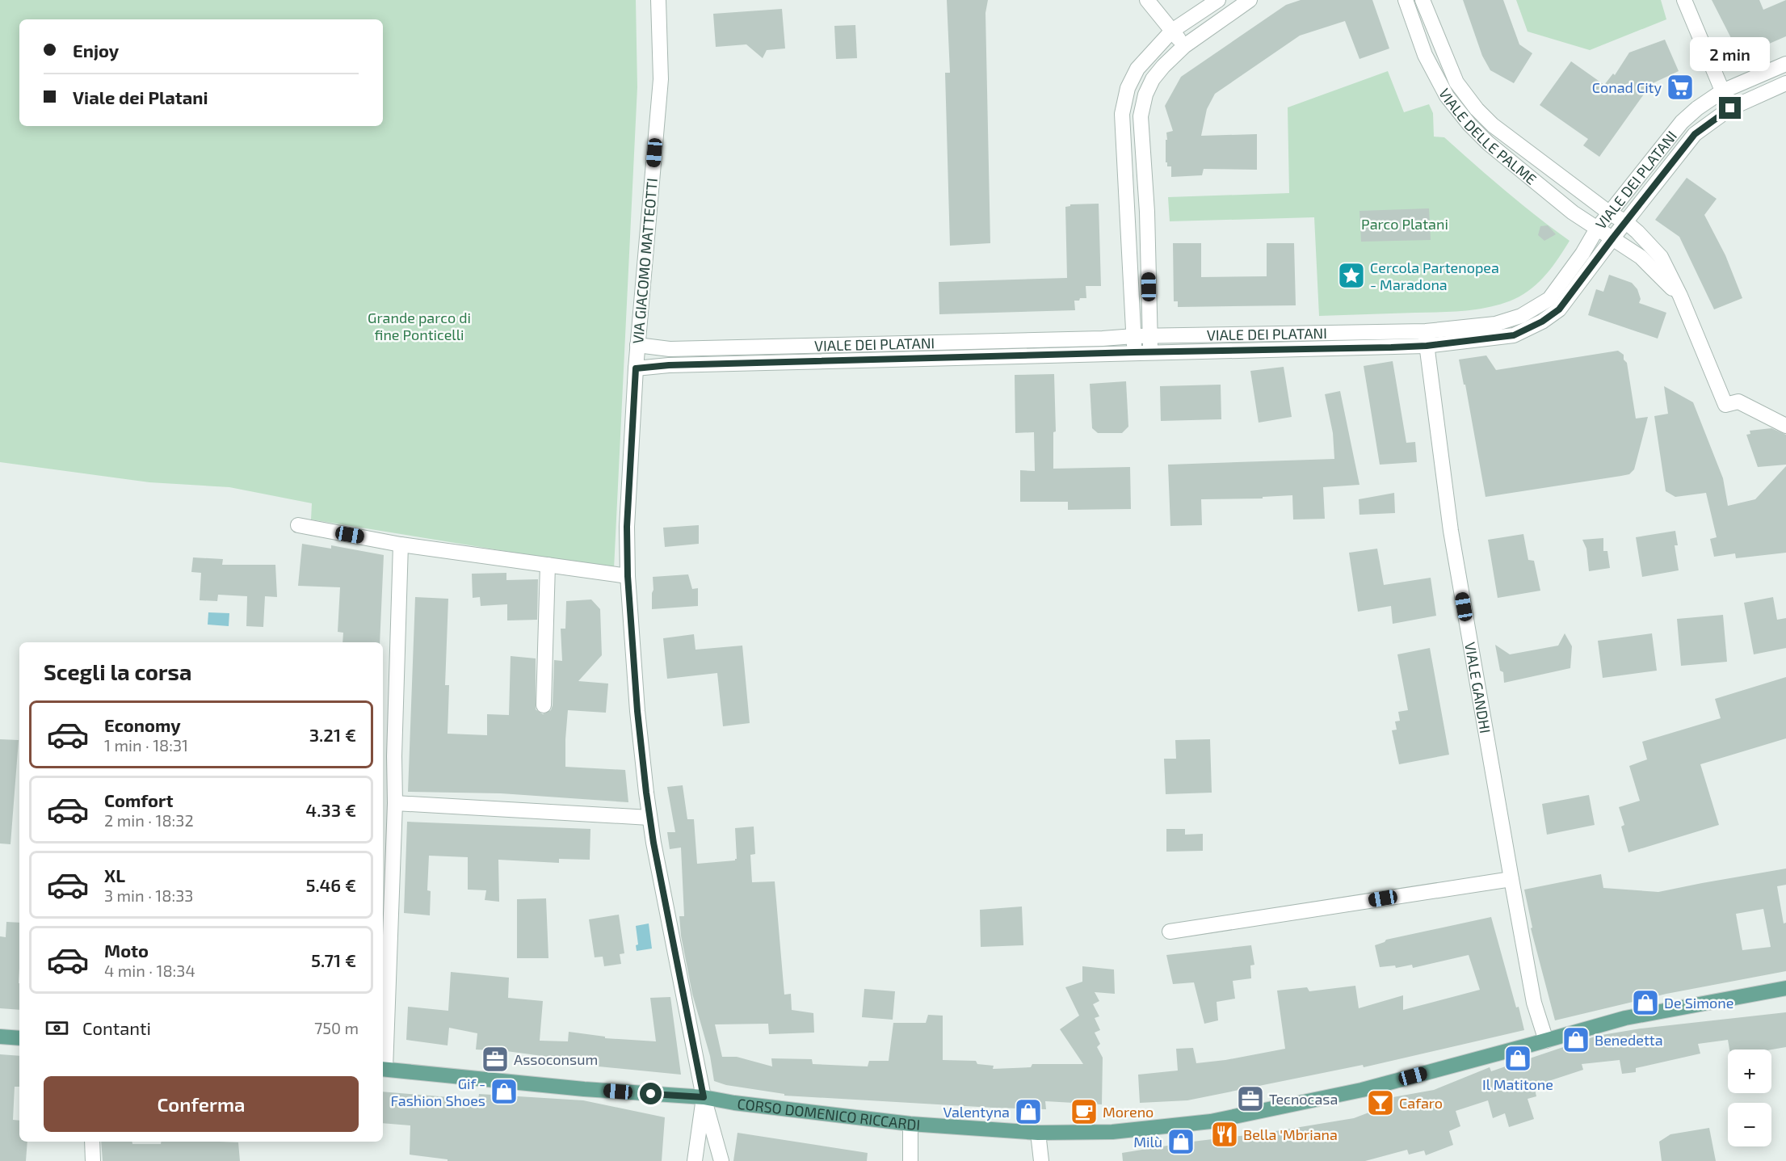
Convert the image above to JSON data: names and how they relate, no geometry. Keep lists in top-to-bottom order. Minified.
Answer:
{"streets":{"main road":["CORSO DOMENICO RICCARDI"],"street":["VIALE DELLE PALME","VIALE DEI PLATANI","VIA GIACOMO MATTEOTTI","VIALE GANDHI"]},"crossings":[["VIALE DELLE PALME","VIALE DEI PLATANI"],["VIALE DEI PLATANI","VIA GIACOMO MATTEOTTI"],["VIALE DEI PLATANI","VIALE GANDHI"],["VIA GIACOMO MATTEOTTI","CORSO DOMENICO RICCARDI"],["VIALE GANDHI","CORSO DOMENICO RICCARDI"]],"parks":["Parco Platani","Grande parco di fine Ponticelli"],"places":{"supermarket":["Conad City"],"place":["Cercola Partenopea - Maradona"],"shop":["De Simone","Benedetta","Il Matitone","Gif - Fashion Shoes","Valentyna","Milù"],"office":["Assoconsum","Tecnocasa"],"bar":["Cafaro"],"cafe":["Moreno"],"restaurant":["Bella 'Mbriana"]},"page":{"banner":["Enjoy","Viale dei Platani"],"bubble":"2 min","heading":"Scegli la corsa","list":[{"name":"Economy","note":"1 min · 18:31","value":"3.21 €"},{"name":"Comfort","note":"2 min · 18:32","value":"4.33 €"},{"name":"XL","note":"3 min · 18:33","value":"5.46 €"},{"name":"Moto","note":"4 min · 18:34","value":"5.71 €"}],"pay":["Contanti","750 m"],"map_buttons":["+","−"],"buttons":"Conferma"}}
